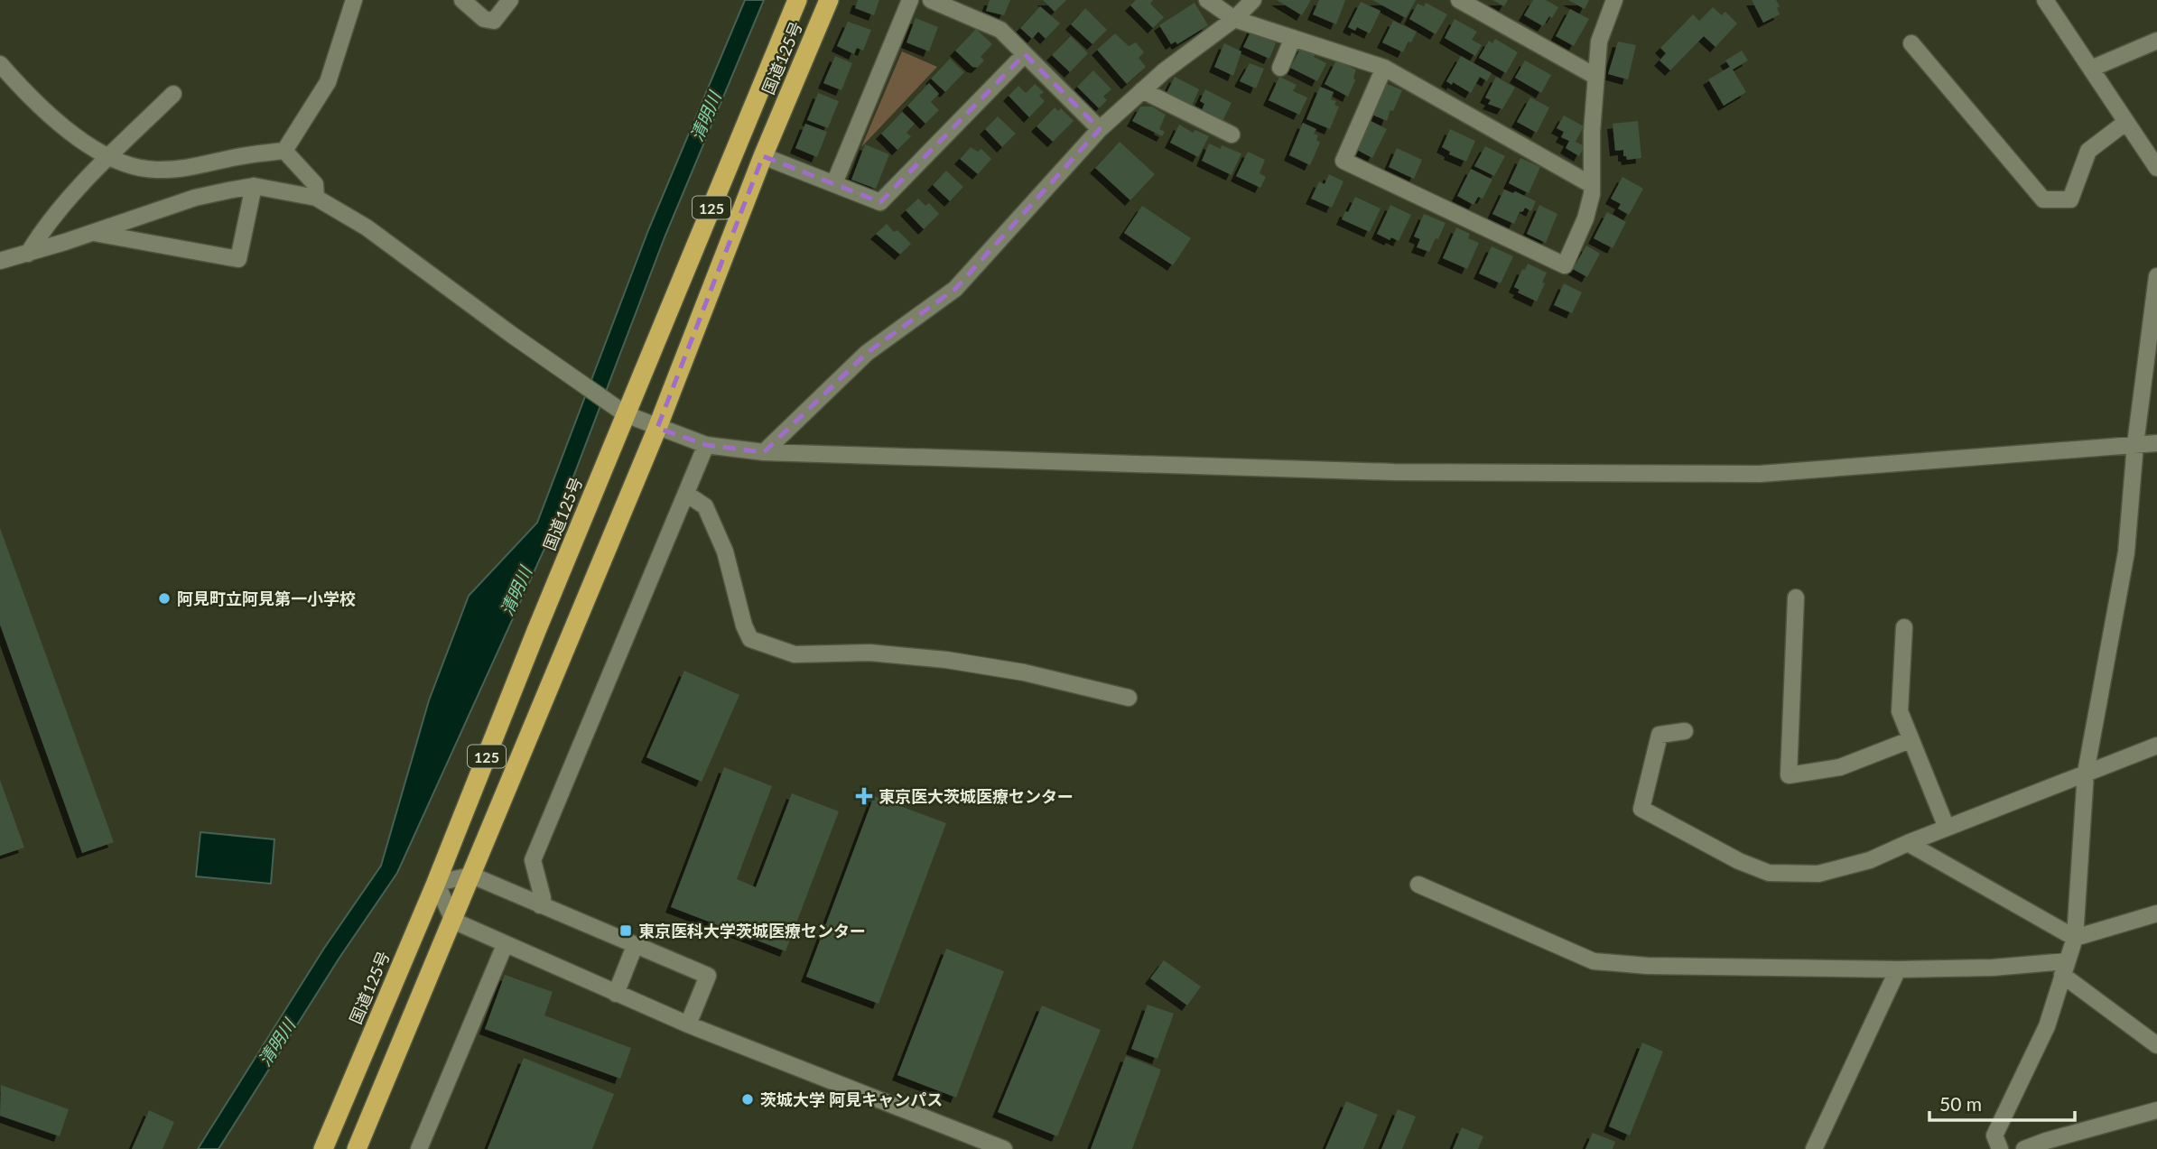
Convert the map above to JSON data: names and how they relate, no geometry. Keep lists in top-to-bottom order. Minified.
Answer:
{"streets":{"highway":["国道125号","125"]},"water":["清明川"],"places":{"other":["阿見町立阿見第一小学校","茨城大学 阿見キャンパス"],"health":["東京医大茨城医療センター"],"transit":["東京医科大学茨城医療センター"]},"scale_bar":"50 m"}
